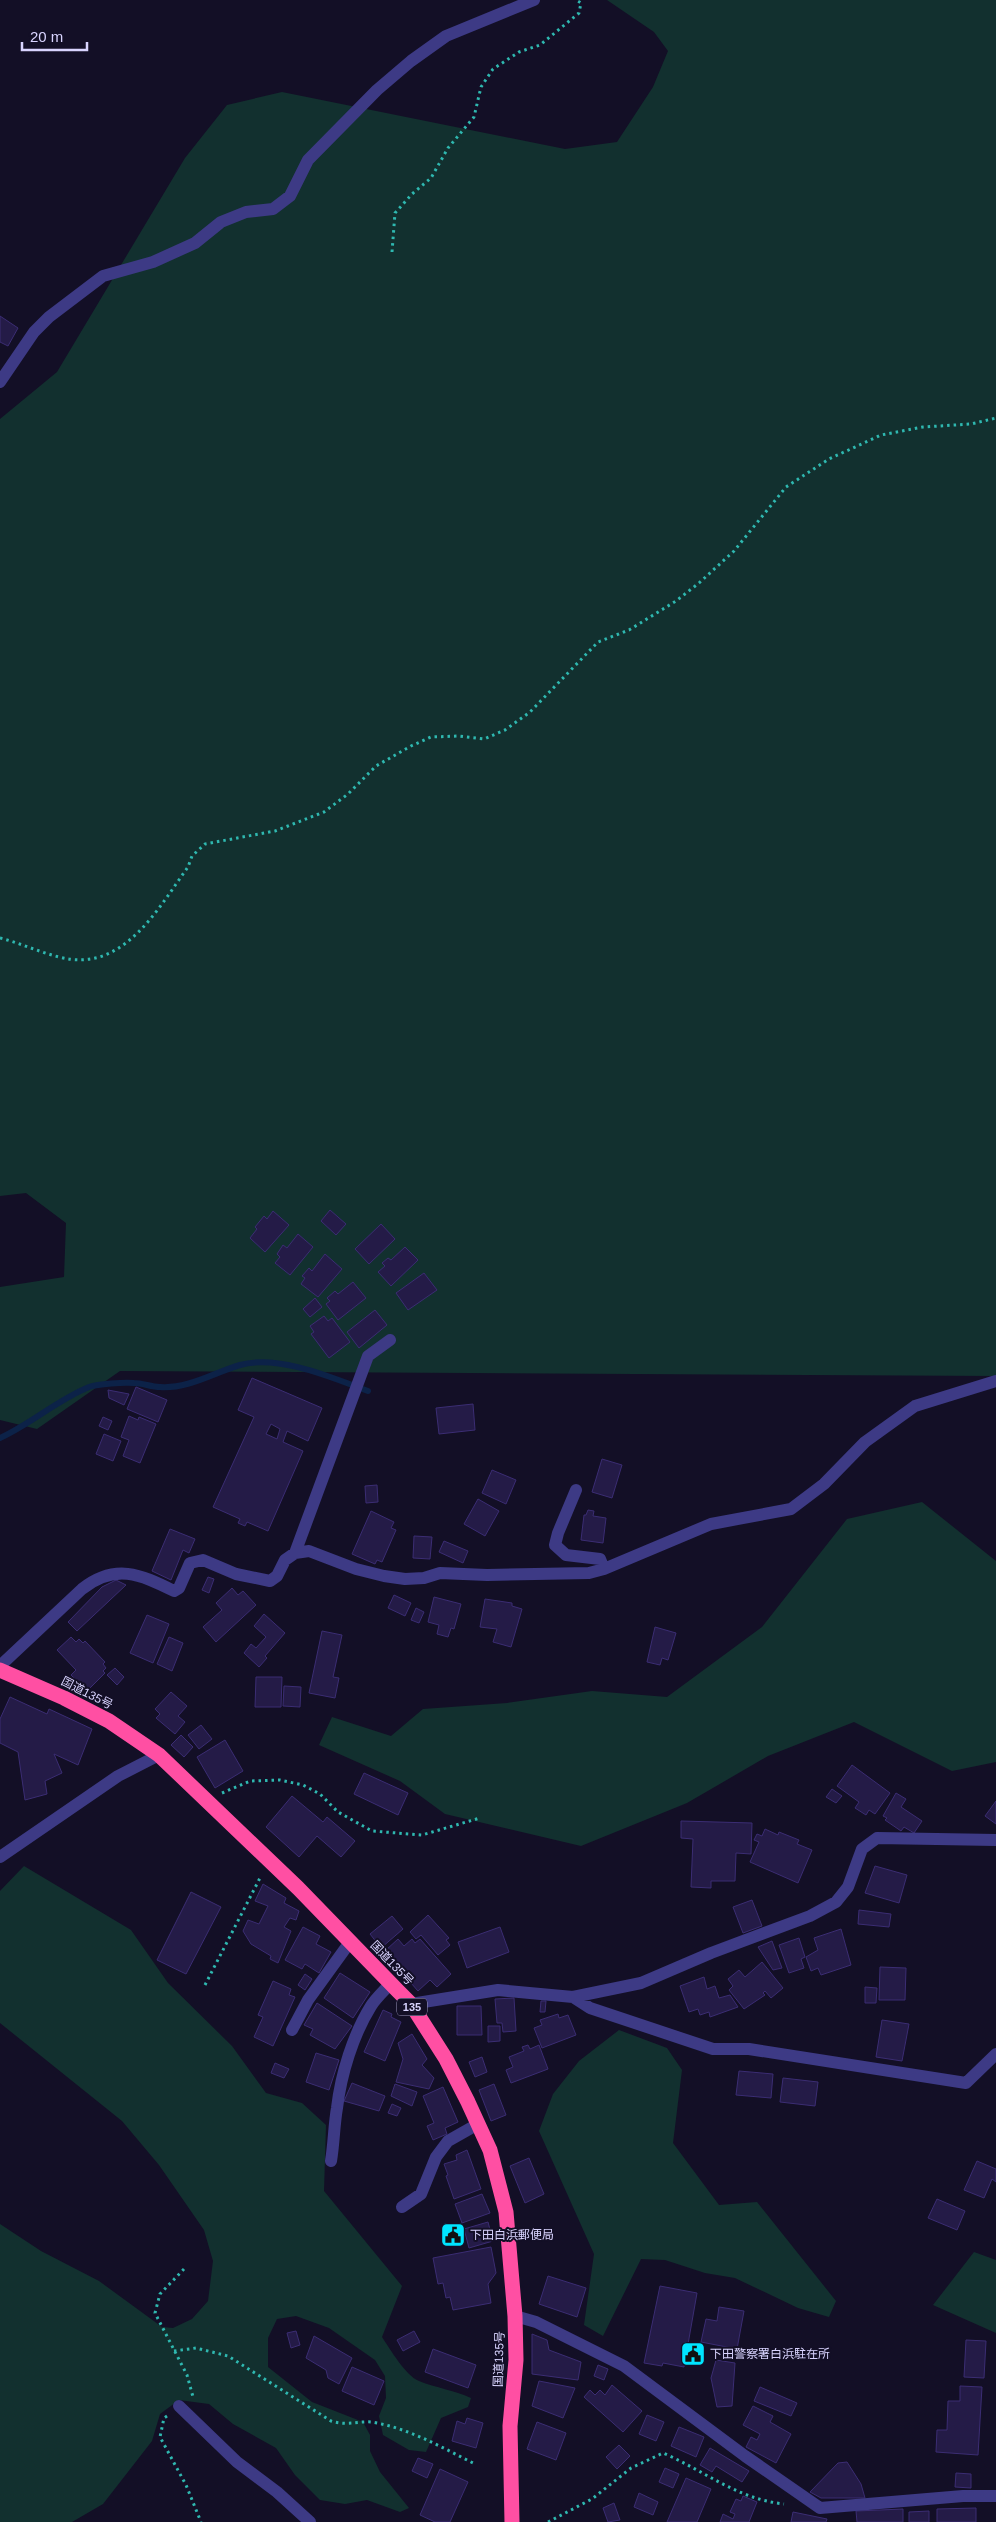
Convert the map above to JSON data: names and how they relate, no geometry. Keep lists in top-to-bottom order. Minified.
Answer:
{"streets":{"highway":["国道135号","135"]},"places":{"public building":["下田白浜郵便局","下田警察署白浜駐在所"]},"scale_bar":"20 m"}
